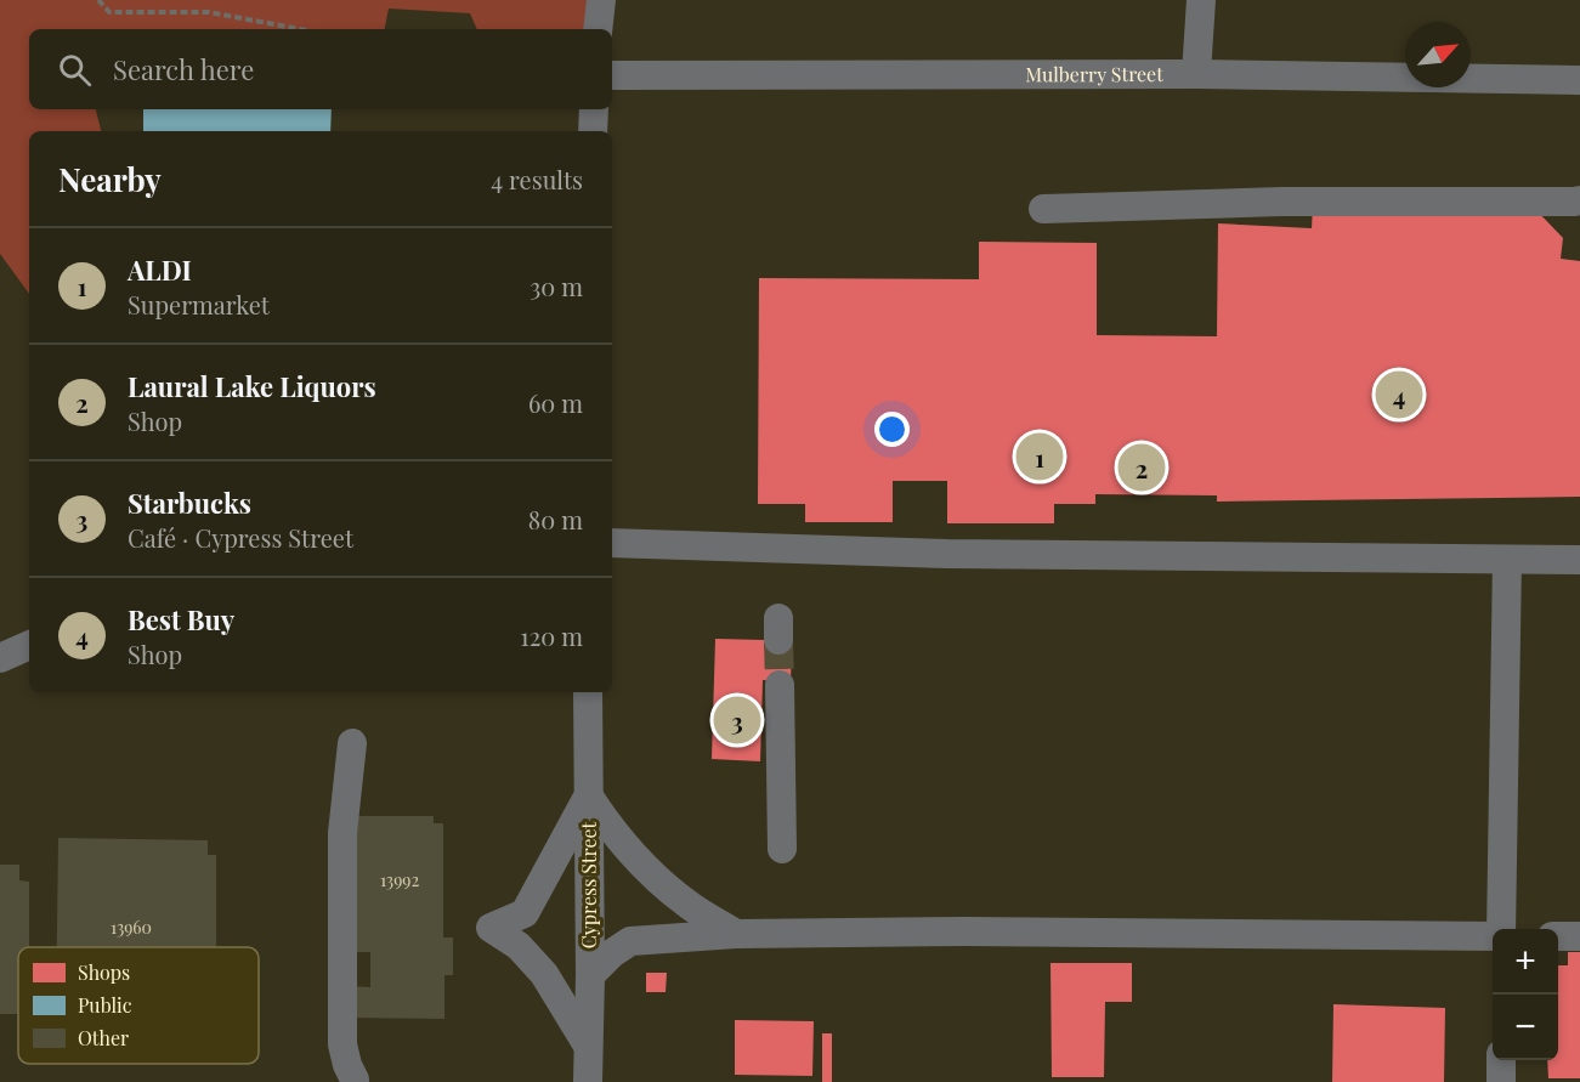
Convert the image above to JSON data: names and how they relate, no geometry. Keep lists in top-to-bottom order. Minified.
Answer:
{"streets":{"street":["Mulberry Street","Cypress Street"]},"house_numbers":["13992","13960"],"legend":["Shops","Public","Other"],"north":"top right","page":{"search":"Search here","heading":["Nearby","4 results"],"list":[{"mark":"1","name":"ALDI","note":"Supermarket","value":"30 m"},{"mark":"2","name":"Laural Lake Liquors","note":"Shop","value":"60 m"},{"mark":"3","name":"Starbucks","note":"Café · Cypress Street","value":"80 m"},{"mark":"4","name":"Best Buy","note":"Shop","value":"120 m"}],"pins":["4","1","2","3"],"map_buttons":["+","−"]}}
